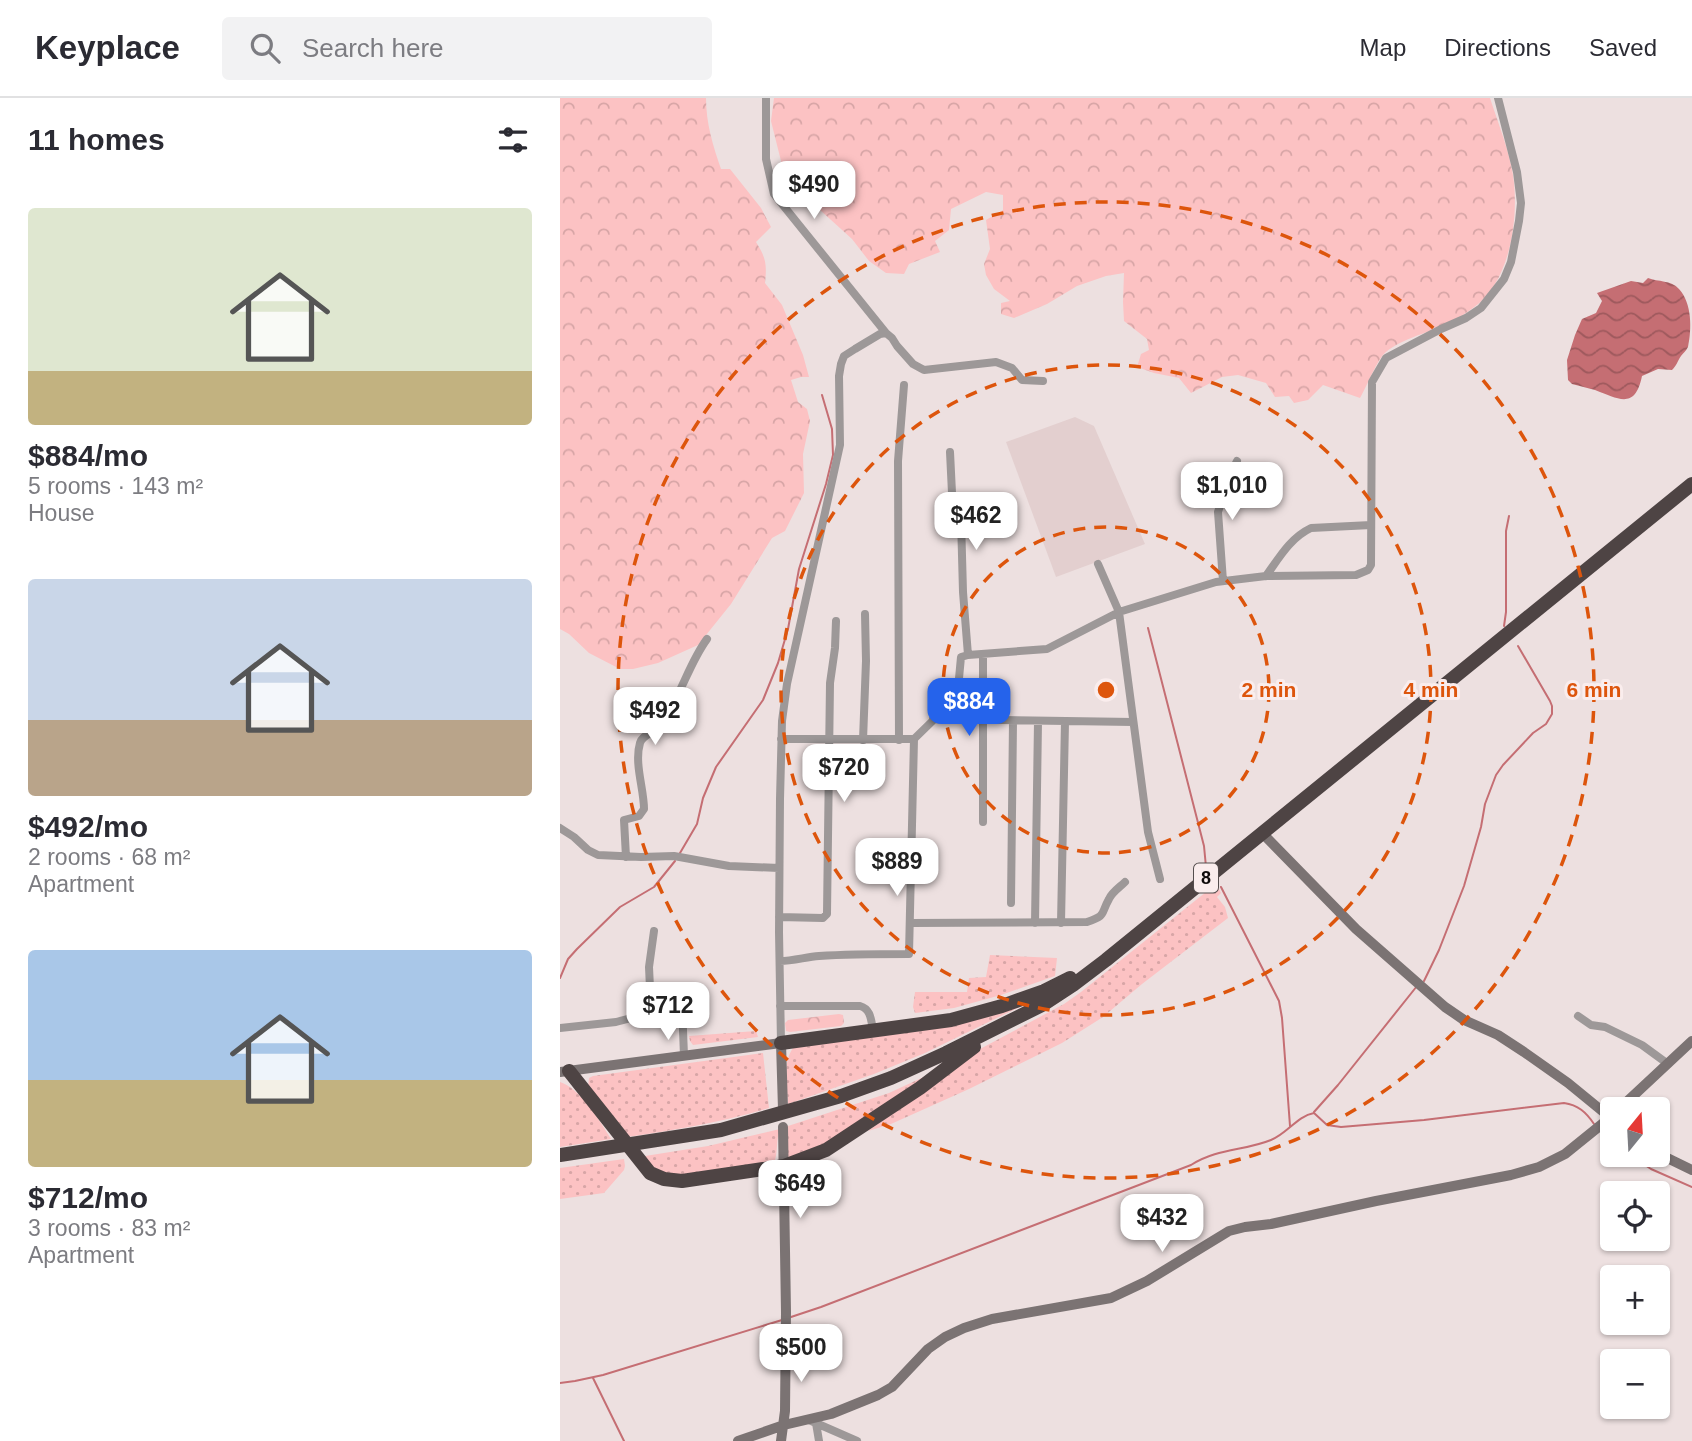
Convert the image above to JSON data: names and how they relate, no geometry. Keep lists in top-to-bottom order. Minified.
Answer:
{"streets":{"highway":["8"]},"north":"top","page":{"header":"Keyplace","search":"Search here","nav":["Map","Directions","Saved"],"heading":"11 homes","price":["$490","$1,010","$462","$884","$492","$720","$889","$712","$649","$432","$500"],"list":[{"name":"$884/mo","note":"5 rooms · 143 m² · House"},{"name":"$492/mo","note":"2 rooms · 68 m² · Apartment"},{"name":"$712/mo","note":"3 rooms · 83 m² · Apartment"}],"map_buttons":["+","−"]},"rings":["2 min","4 min","6 min"]}
